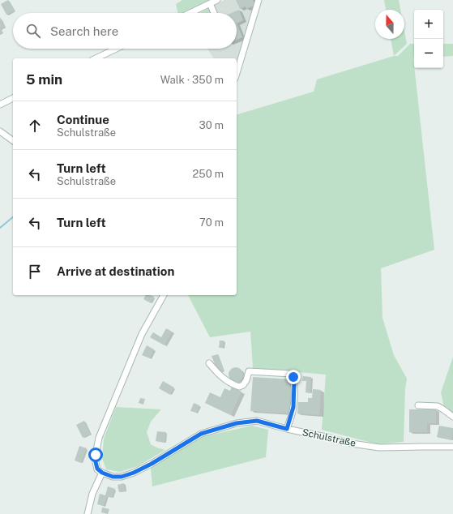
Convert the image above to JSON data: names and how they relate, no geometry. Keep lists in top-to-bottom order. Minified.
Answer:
{"streets":{"street":["Schulstraße"]},"north":"top","page":{"map_buttons":["+","−"],"search":"Search here","heading":["5 min","Walk · 350 m"],"list":[["Continue","Schulstraße","30 m"],["Turn left","Schulstraße","250 m"],["Turn left","70 m"],"Arrive at destination"]}}
